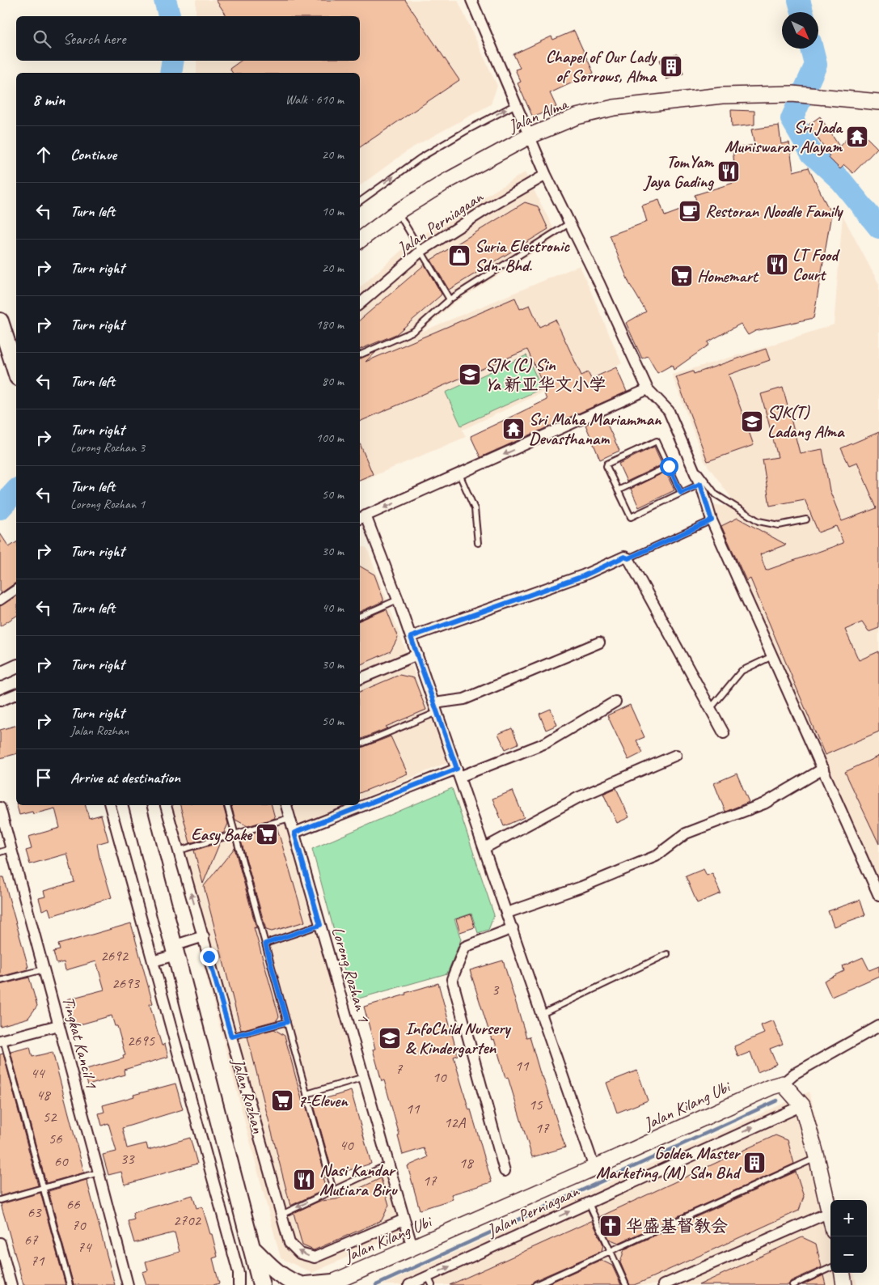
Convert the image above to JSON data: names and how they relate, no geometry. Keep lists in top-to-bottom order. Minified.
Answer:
{"streets":{"main road":["Jalan Alma","Jalan Rozhan","Jalan Kilang Ubi"],"street":["Jalan Perniagaan","Lorong Rozhan 1","Tingkat Kancil 1"]},"crossings":[["Lorong Rozhan 1","Jalan Rozhan"],["Lorong Rozhan 1","Jalan Kilang Ubi"]],"one_way":["Jalan Perniagaan"],"places":{"building":["Chapel of Our Lady of Sorrows, Alma","Golden Master Marketing (M) Sdn Bhd"],"temple":["Sri Jada Muniswarar Alayam","Sri Maha Mariamman Devasthanam"],"restaurant":["TomYam Jaya Gading","LT Food Court","Nasi Kandar Mutiara Biru"],"cafe":["Restoran Noodle Family"],"shop":["Suria Electronic Sdn. Bhd."],"supermarket":["Homemart","Easy Bake","7-Eleven"],"school or university":["SJK (C) Sin Ya 新亚华文小学","SJK(T) Ladang Alma","InfoChild Nursery & Kindergarten"],"church":["华盛基督教会"]},"house_numbers":["2692","2693","3","2695","11","7","44","10","48","15","11","52","12A","17","56","40","33","60","18","17","66","63","2702","70","67","74","71"],"north":"bottom right","page":{"search":"Search here","heading":["8 min","Walk · 610 m"],"list":[["Continue","20 m"],["Turn left","10 m"],["Turn right","20 m"],["Turn right","180 m"],["Turn left","80 m"],["Turn right","Lorong Rozhan 3","100 m"],["Turn left","Lorong Rozhan 1","50 m"],["Turn right","30 m"],["Turn left","40 m"],["Turn right","30 m"],["Turn right","Jalan Rozhan","50 m"],"Arrive at destination"],"map_buttons":["+","−"]}}
